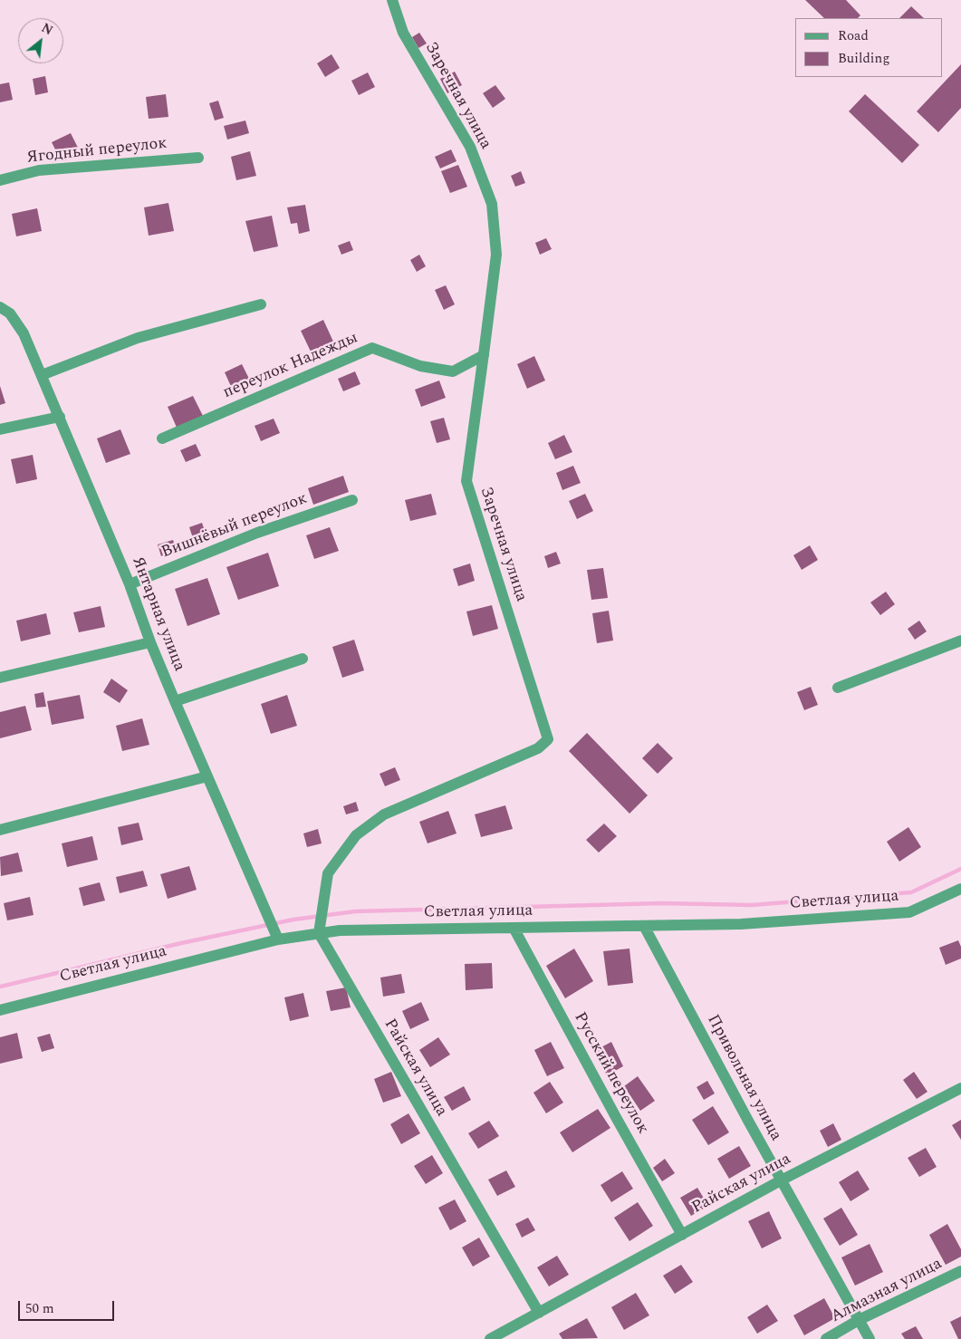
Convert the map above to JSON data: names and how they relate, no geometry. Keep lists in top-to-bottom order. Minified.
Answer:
{"streets":{"street":["Заречная улица","Ягодный переулок","переулок Надежды","Вишнёвый переулок","Янтарная улица","Светлая улица","Райская улица","Русский переулок","Привольная улица","Алмазная улица"]},"crossings":[["Заречная улица","переулок Надежды"],["Заречная улица","Светлая улица"],["Заречная улица","Райская улица"],["Вишнёвый переулок","Янтарная улица"],["Янтарная улица","Светлая улица"],["Светлая улица","Райская улица"],["Светлая улица","Русский переулок"],["Светлая улица","Привольная улица"],["Райская улица","Русский переулок"],["Райская улица","Привольная улица"],["Привольная улица","Алмазная улица"]],"legend":["Road","Building"],"scale_bar":"50 m","north":"top right"}
